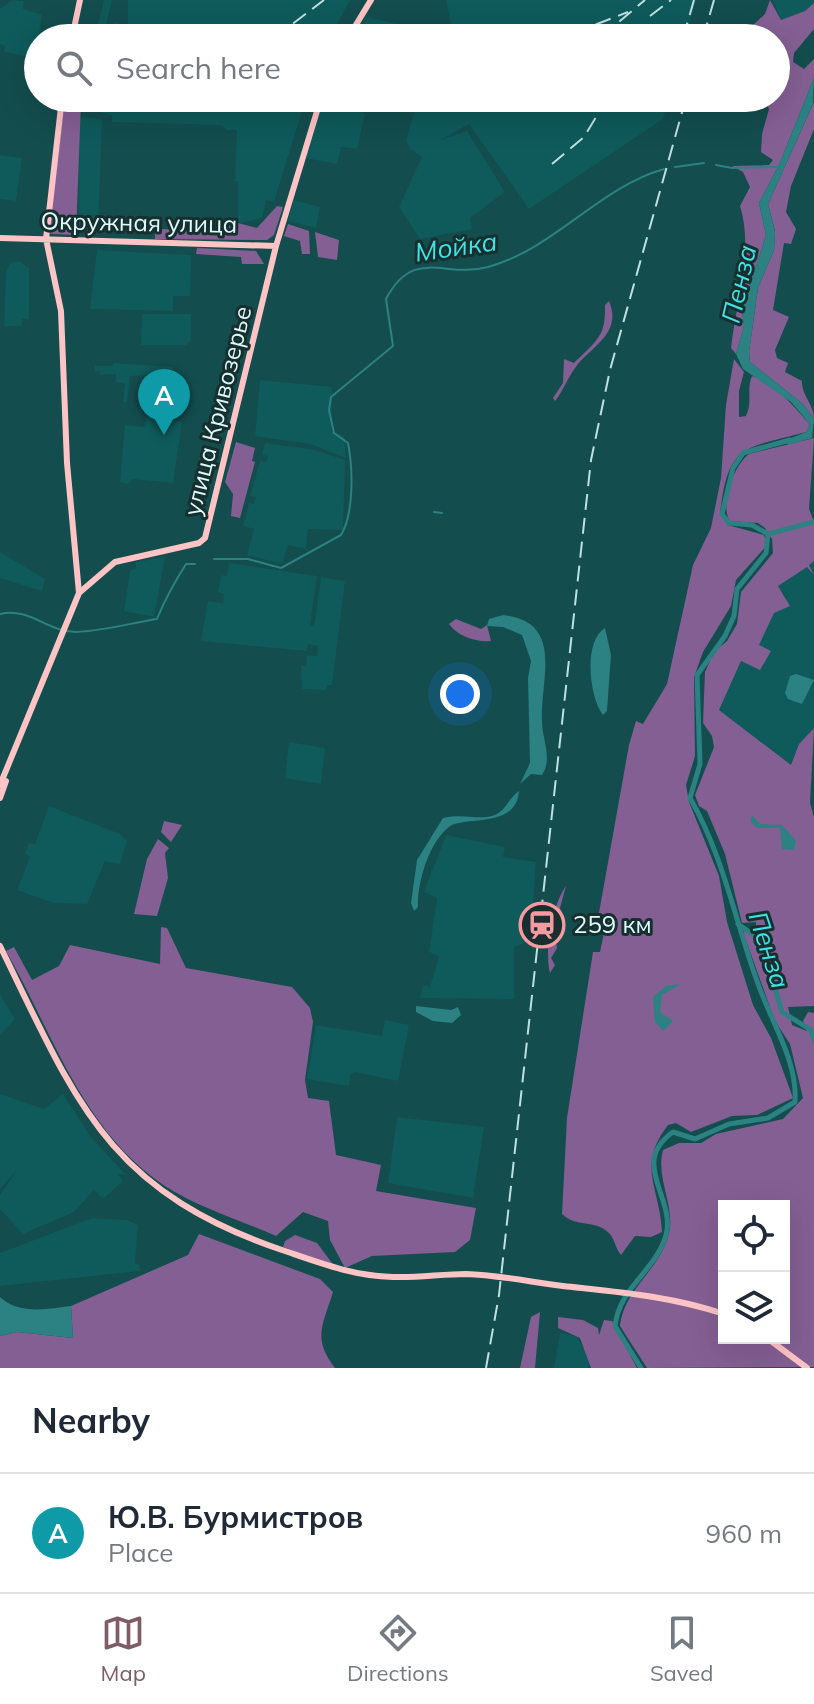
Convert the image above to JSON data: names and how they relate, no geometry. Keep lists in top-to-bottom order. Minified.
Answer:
{"streets":{"main road":["Окружная улица","улица Кривозерье"]},"crossings":[["Окружная улица","улица Кривозерье"]],"water":["Мойка","Пенза"],"places":{"station":["259 км"]},"page":{"search":"Search here","pins":"A","heading":"Nearby","list":[{"mark":"A","name":"Ю.В. Бурмистров","note":"Place","value":"960 m"}],"nav":["Map","Directions","Saved"]}}
